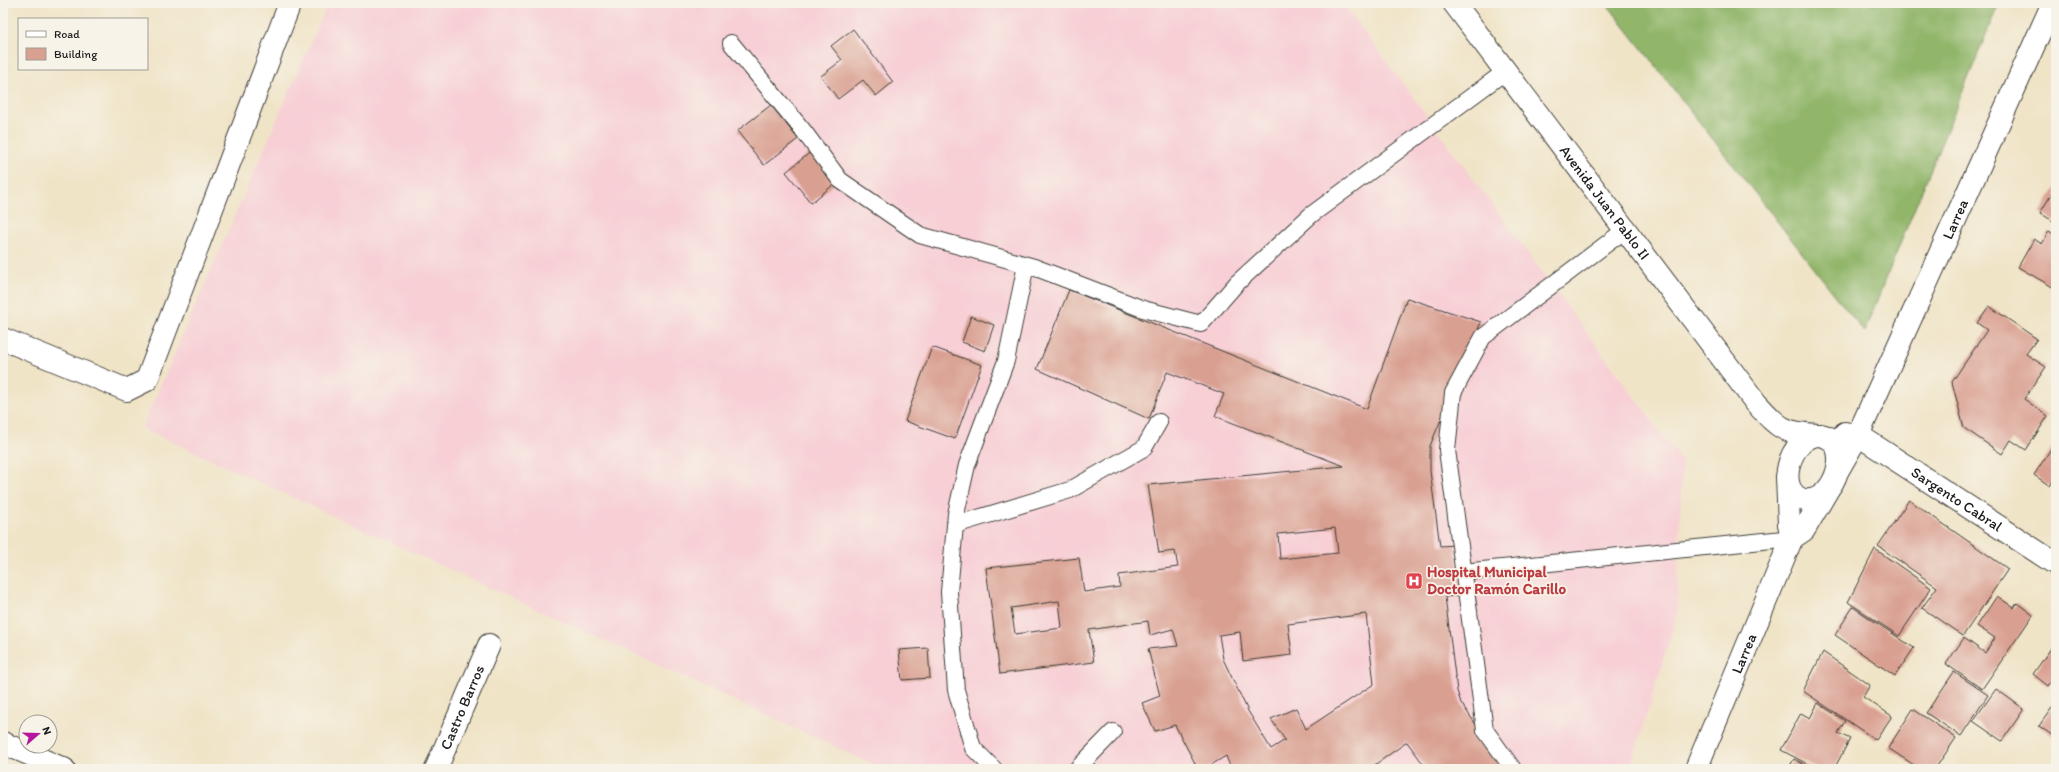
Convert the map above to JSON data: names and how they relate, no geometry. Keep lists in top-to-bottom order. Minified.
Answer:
{"streets":{"street":["Avenida Juan Pablo II","Larrea","Sargento Cabral","Castro Barros"]},"crossings":[["Avenida Juan Pablo II","Larrea"],["Larrea","Sargento Cabral"]],"places":{"hospital":["Hospital Municipal Doctor Ramón Carillo"]},"legend":["Road","Building"],"north":"right"}
